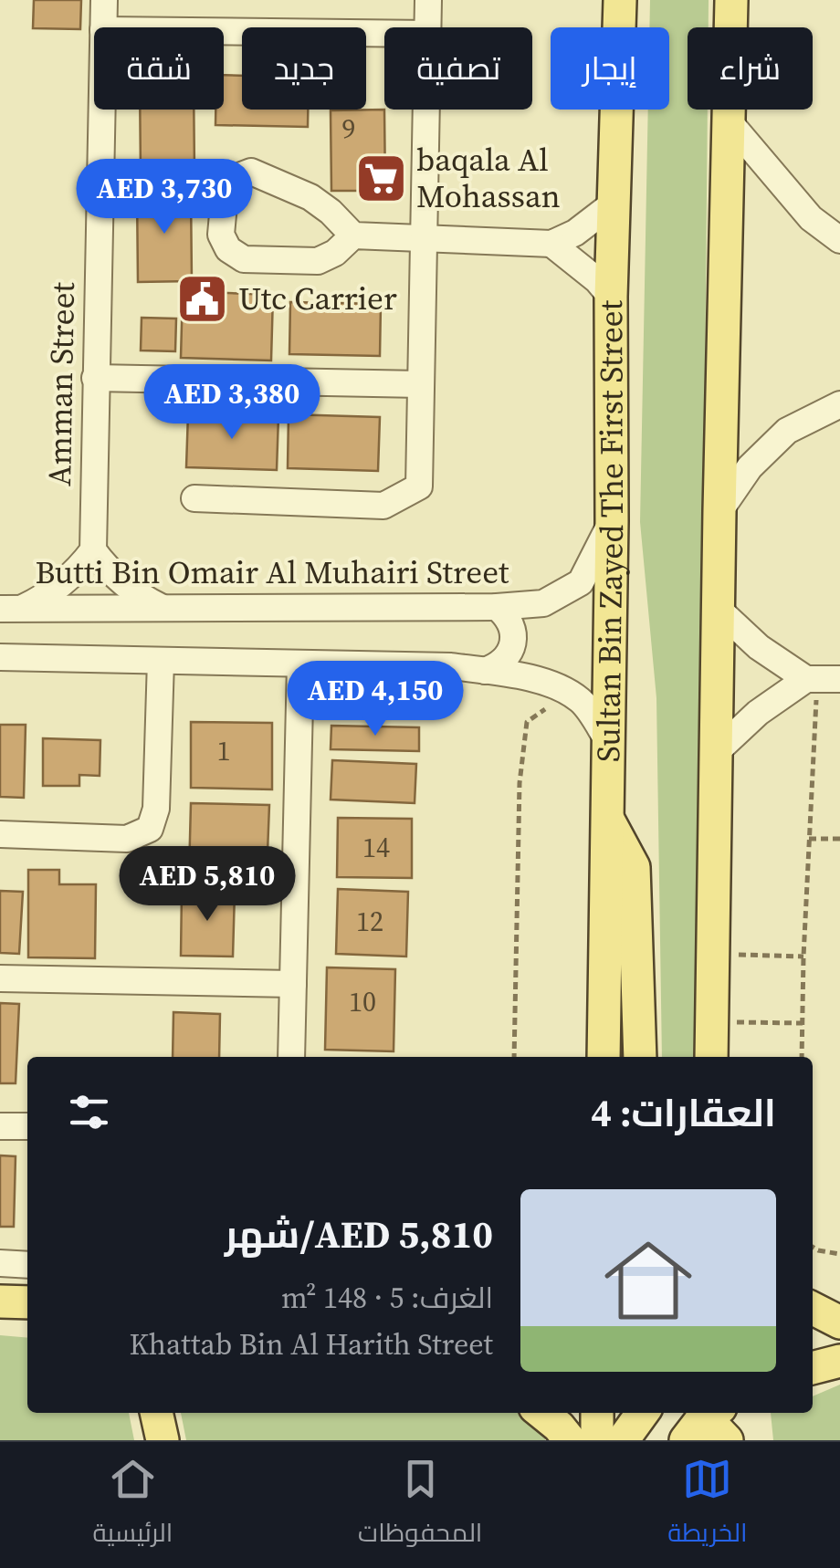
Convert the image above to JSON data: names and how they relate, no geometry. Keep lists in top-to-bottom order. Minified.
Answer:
{"streets":{"main road":["Sultan Bin Zayed The First Street"],"street":["Amman Street","Butti Bin Omair Al Muhairi Street"]},"crossings":[["Sultan Bin Zayed The First Street","Butti Bin Omair Al Muhairi Street"]],"places":{"supermarket":["baqala Al Mohassan"],"public building":["Utc Carrier"]},"house_numbers":["9","1","14","12","10"],"page":{"chip":["شراء","إيجار","تصفية","جديد","شقة"],"price":["AED 3,730","AED 3,380","AED 4,150","AED 5,810"],"heading":"العقارات: 4","list":[{"name":"AED 5,810/شهر","note":"الغرف: 5 · 148 m² · Khattab Bin Al Harith Street"}],"tabs":["الخريطة","المحفوظات","الرئيسية"]}}
